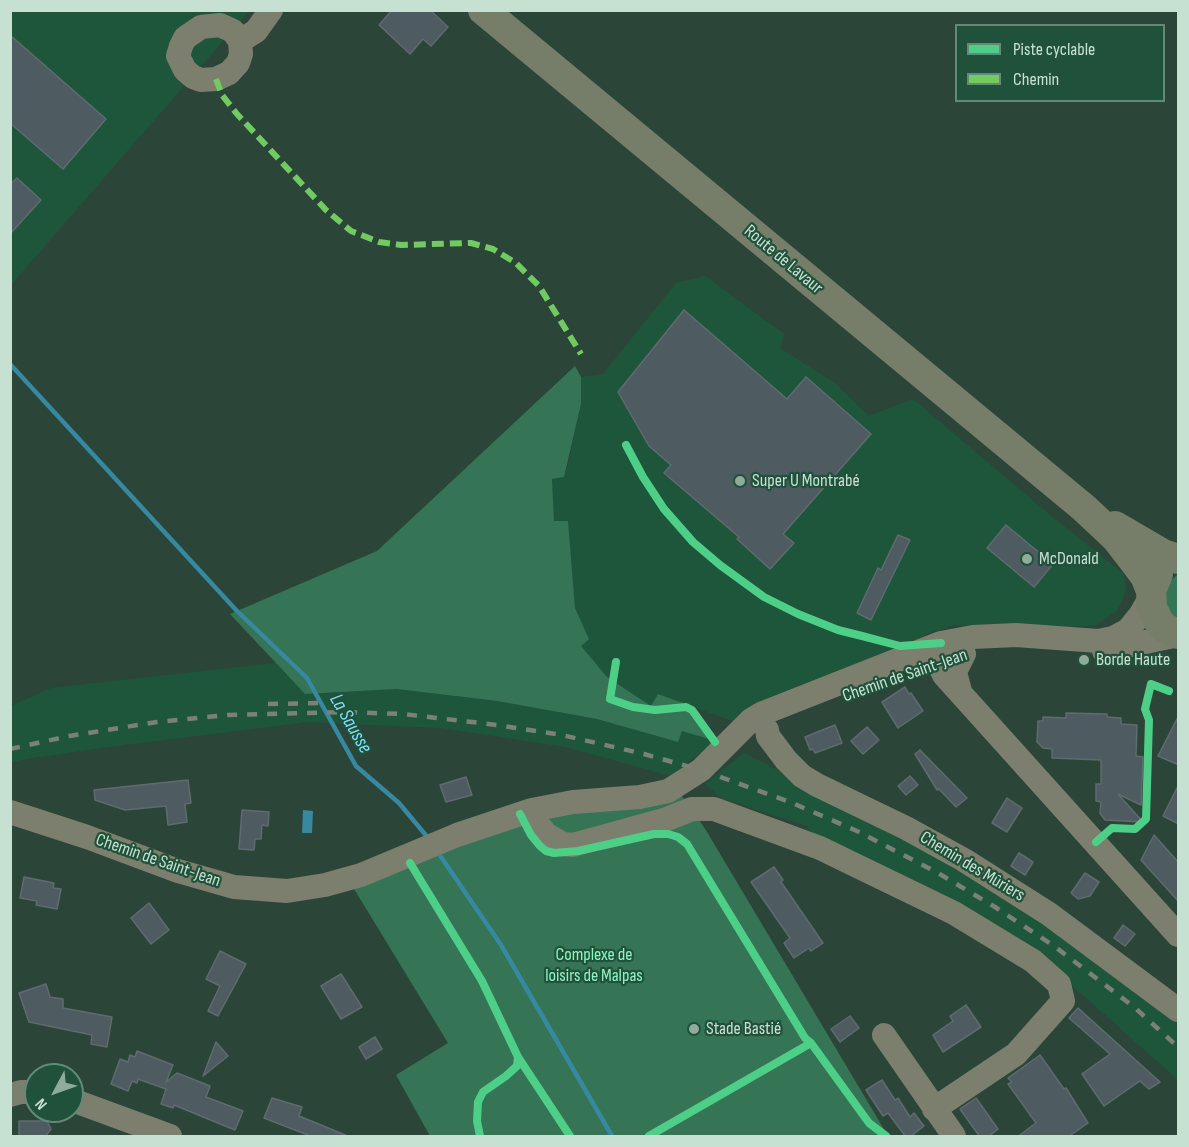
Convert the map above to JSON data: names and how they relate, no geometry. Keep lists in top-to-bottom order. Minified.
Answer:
{"streets":{"main road":["Route de Lavaur"],"street":["Chemin de Saint-Jean","Chemin des Mûriers"]},"crossings":[["Route de Lavaur","Chemin de Saint-Jean"],["Chemin de Saint-Jean","Chemin des Mûriers"]],"water":["La Sausse"],"parks":["Complexe de loisirs de Malpas"],"places":["Super U Montrabé","McDonald","Borde Haute","Stade Bastié"],"legend":["Piste cyclable","Chemin"],"north":"bottom left"}
